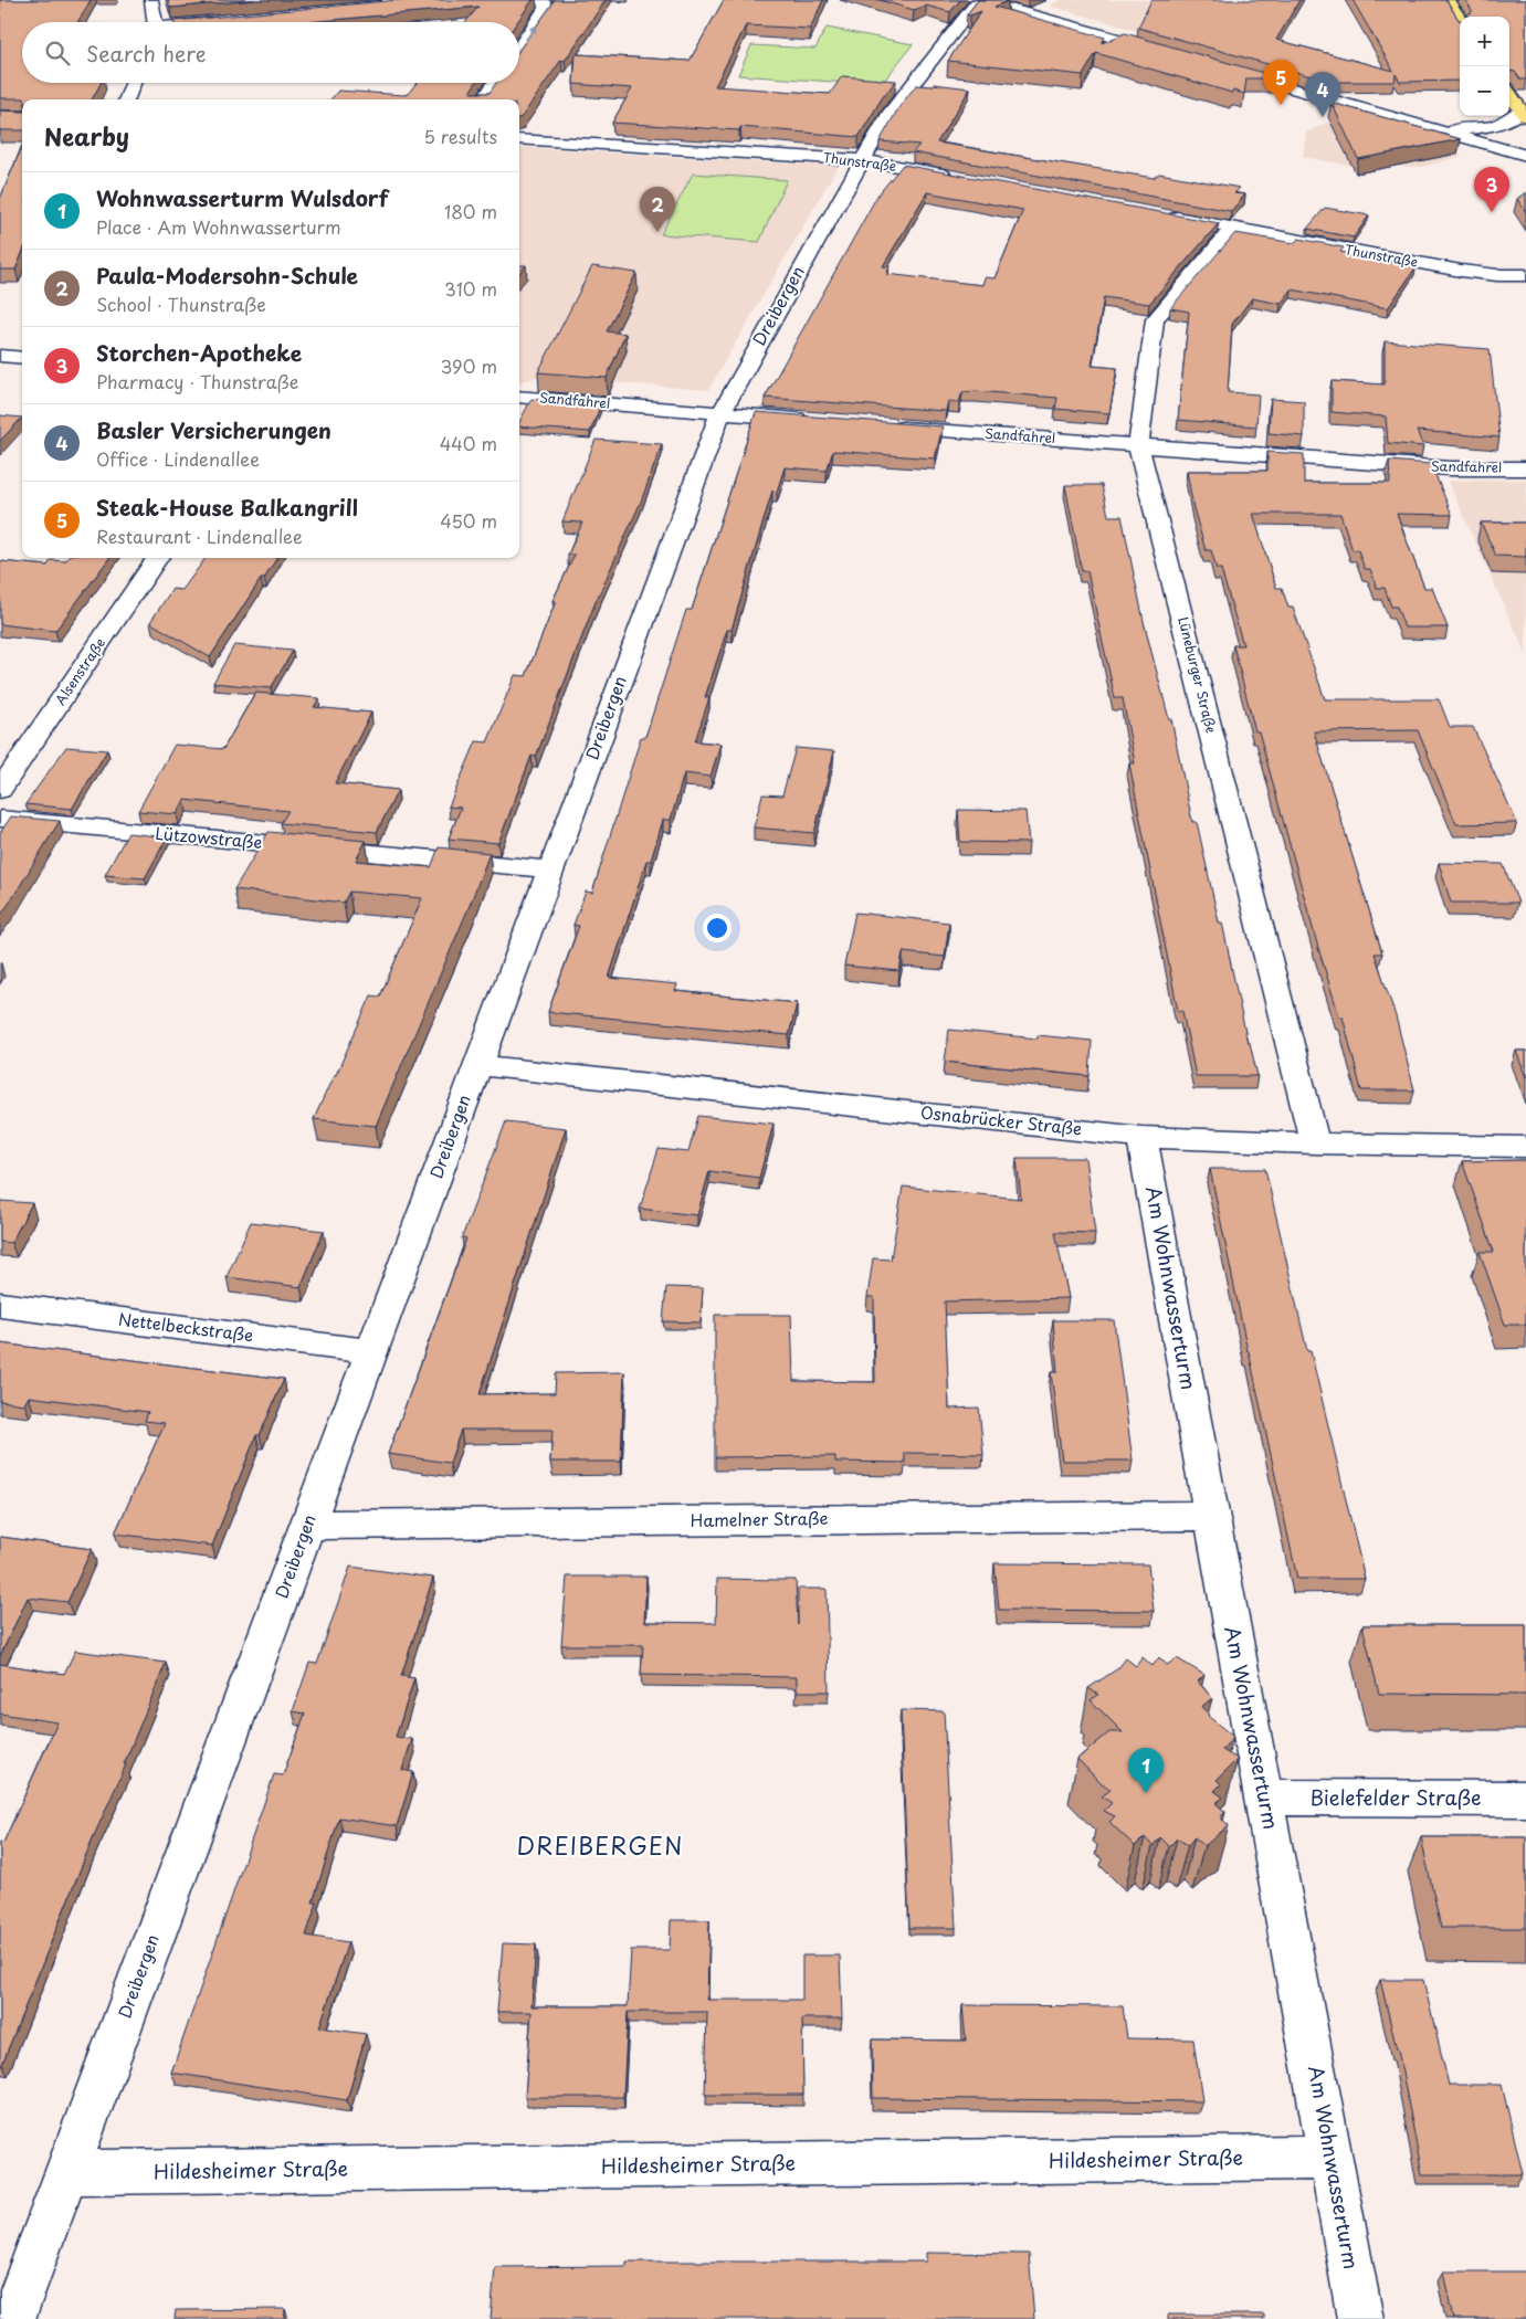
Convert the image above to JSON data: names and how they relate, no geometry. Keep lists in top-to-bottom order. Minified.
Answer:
{"streets":{"street":["Thunstraße","Dreibergen","Sandfahrel","Alsenstraße","Lüneburger Straße","Lützowstraße","Osnabrücker Straße","Am Wohnwasserturm","Nettelbeckstraße","Hamelner Straße","Bielefelder Straße","Hildesheimer Straße"]},"crossings":[["Thunstraße","Dreibergen"],["Thunstraße","Lüneburger Straße"],["Dreibergen","Sandfahrel"],["Dreibergen","Lützowstraße"],["Dreibergen","Osnabrücker Straße"],["Dreibergen","Nettelbeckstraße"],["Dreibergen","Hamelner Straße"],["Dreibergen","Hildesheimer Straße"],["Sandfahrel","Lüneburger Straße"],["Lüneburger Straße","Osnabrücker Straße"],["Osnabrücker Straße","Am Wohnwasserturm"],["Am Wohnwasserturm","Hamelner Straße"],["Am Wohnwasserturm","Bielefelder Straße"],["Am Wohnwasserturm","Hildesheimer Straße"]],"districts":["DREIBERGEN"],"page":{"map_buttons":["+","−"],"search":"Search here","pins":["5","4","3","2","1"],"heading":["Nearby","5 results"],"list":[{"mark":"1","name":"Wohnwasserturm Wulsdorf","note":"Place · Am Wohnwasserturm","value":"180 m"},{"mark":"2","name":"Paula-Modersohn-Schule","note":"School · Thunstraße","value":"310 m"},{"mark":"3","name":"Storchen-Apotheke","note":"Pharmacy · Thunstraße","value":"390 m"},{"mark":"4","name":"Basler Versicherungen","note":"Office · Lindenallee","value":"440 m"},{"mark":"5","name":"Steak-House Balkangrill","note":"Restaurant · Lindenallee","value":"450 m"}]}}
